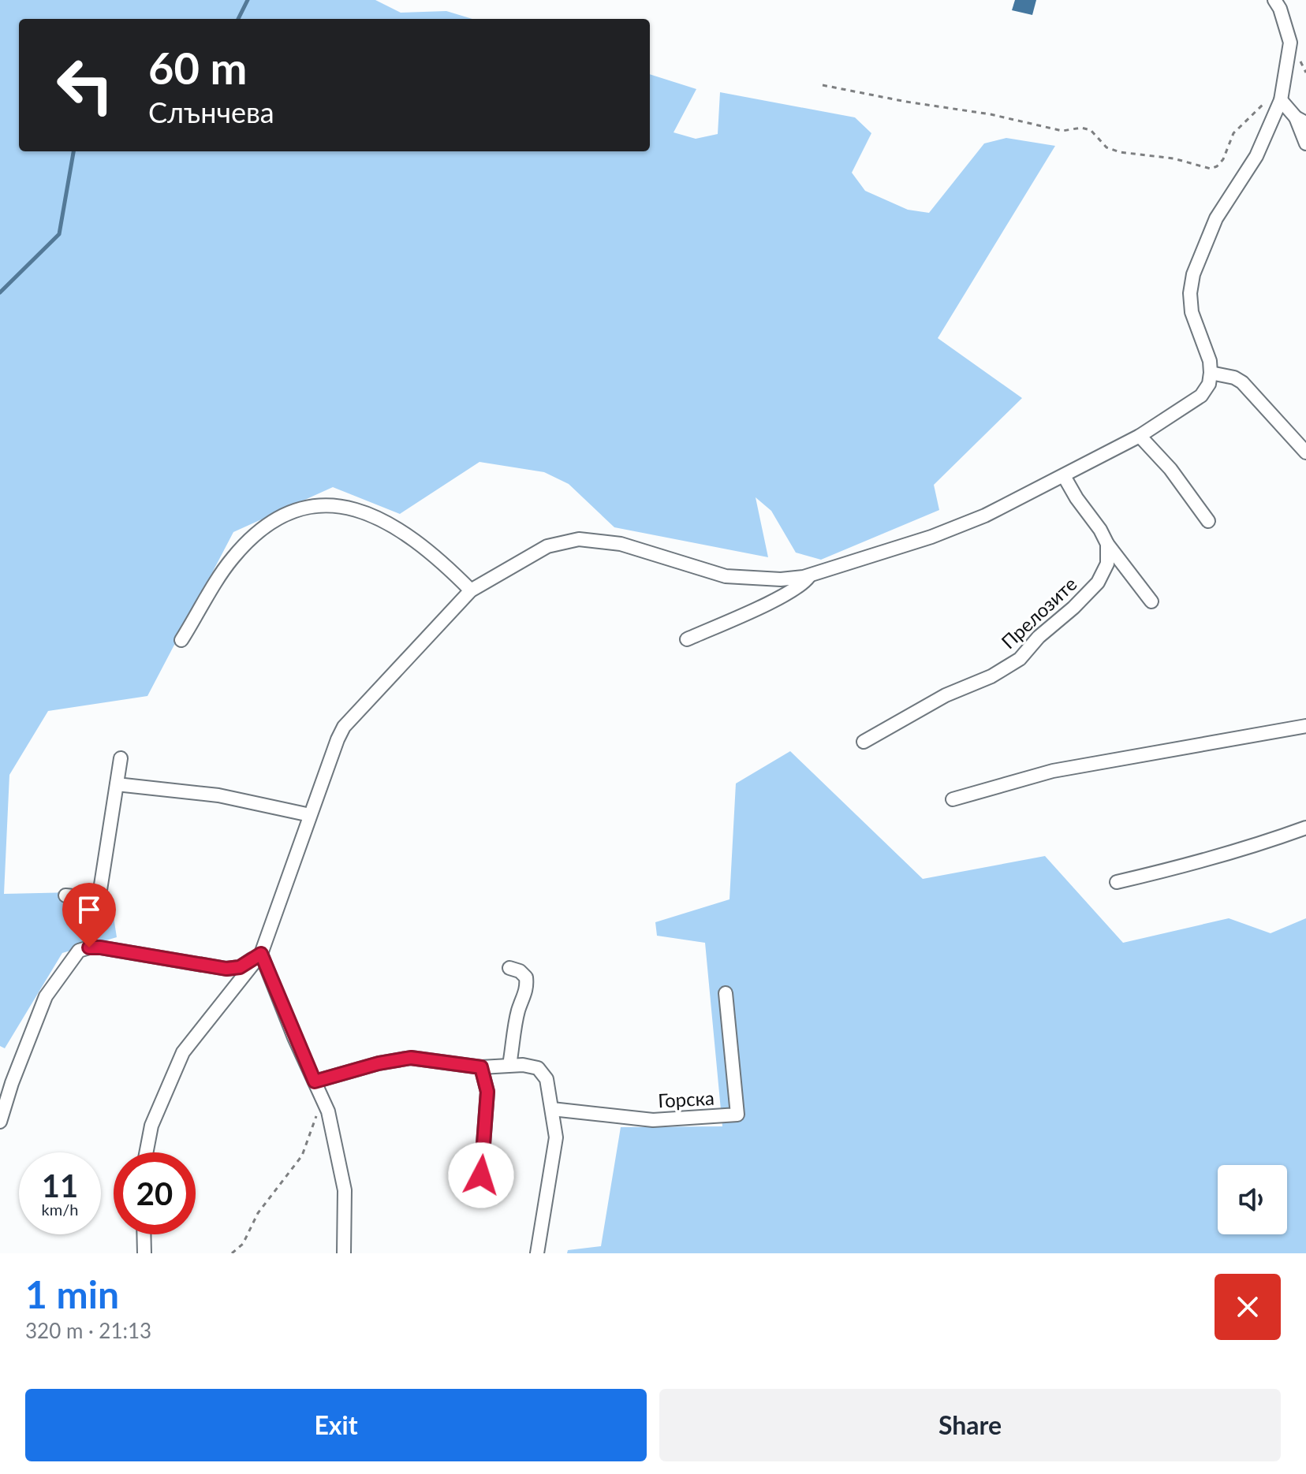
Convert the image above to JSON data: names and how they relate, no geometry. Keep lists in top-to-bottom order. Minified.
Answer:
{"streets":{"street":["Прелозите","Горска"]},"page":{"turn":["60 m","Слънчева"],"speed":"11 km/h","limit":"20","heading":["1 min","320 m · 21:13"],"buttons":["Exit","Share"]}}
